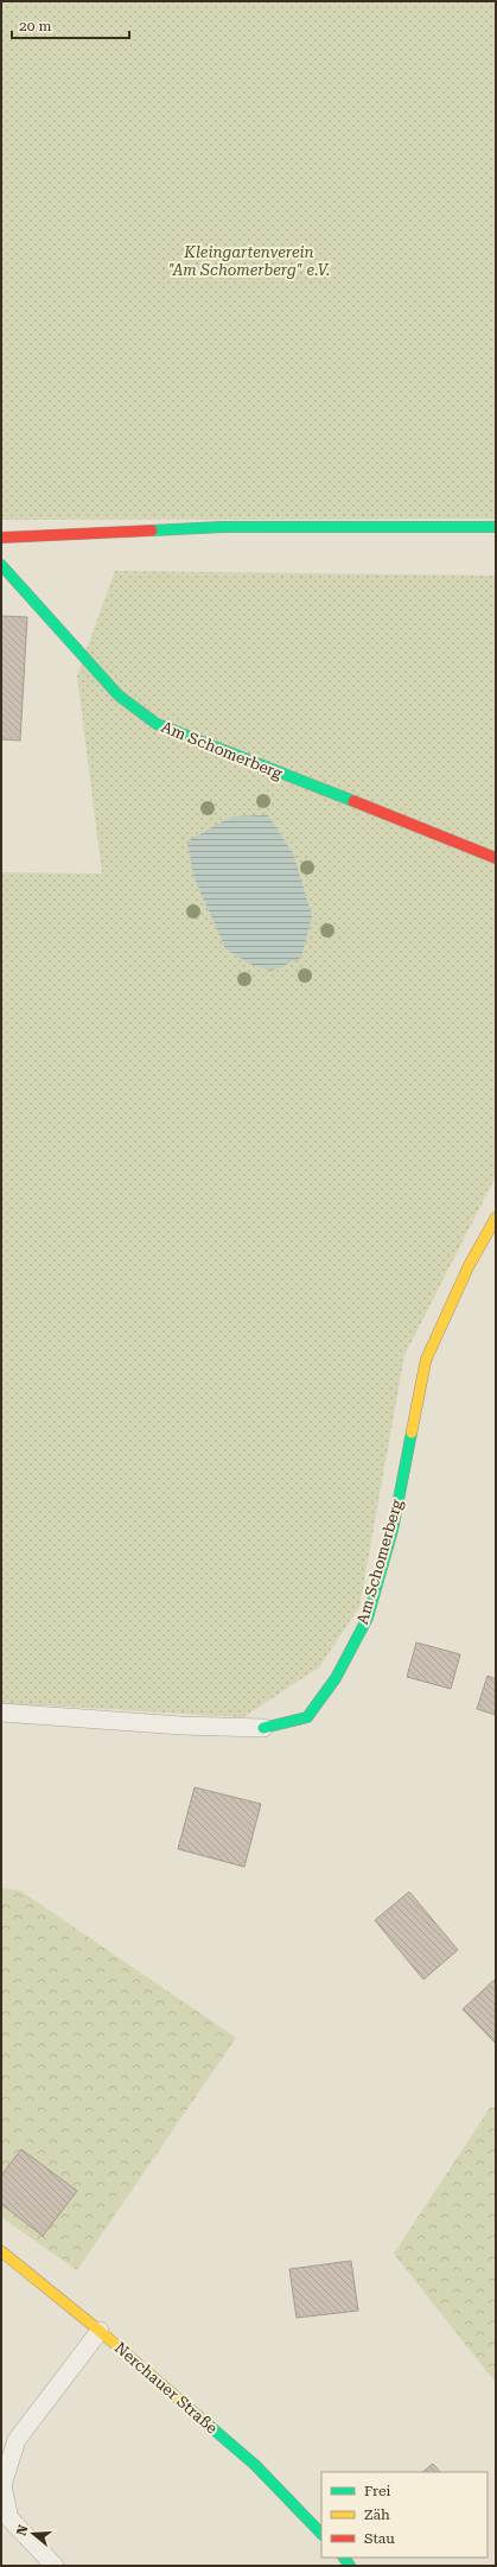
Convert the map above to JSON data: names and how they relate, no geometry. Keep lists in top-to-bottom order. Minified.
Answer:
{"streets":{"street":["Am Schomerberg","Nerchauer Straße"]},"parks":["Kleingartenverein \"Am Schomerberg\" e.V."],"legend":["Frei","Zäh","Stau"],"scale_bar":"20 m","north":"left"}
